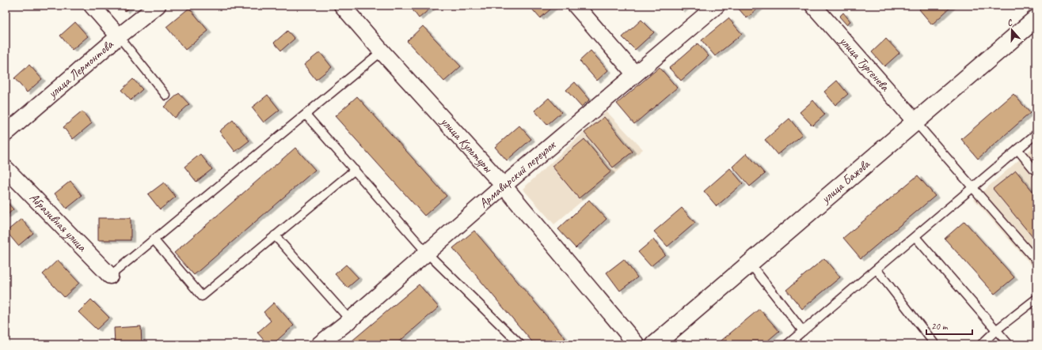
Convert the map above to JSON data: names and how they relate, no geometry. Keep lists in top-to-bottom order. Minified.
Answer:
{"streets":{"street":["улица Тургенева","улица Лермонтова","улица Культуры","Армавирский переулок","улица Бажова","Абразивная улица"]},"crossings":[["улица Тургенева","улица Бажова"],["улица Культуры","Армавирский переулок"]],"scale_bar":"20 m","north":"top"}
